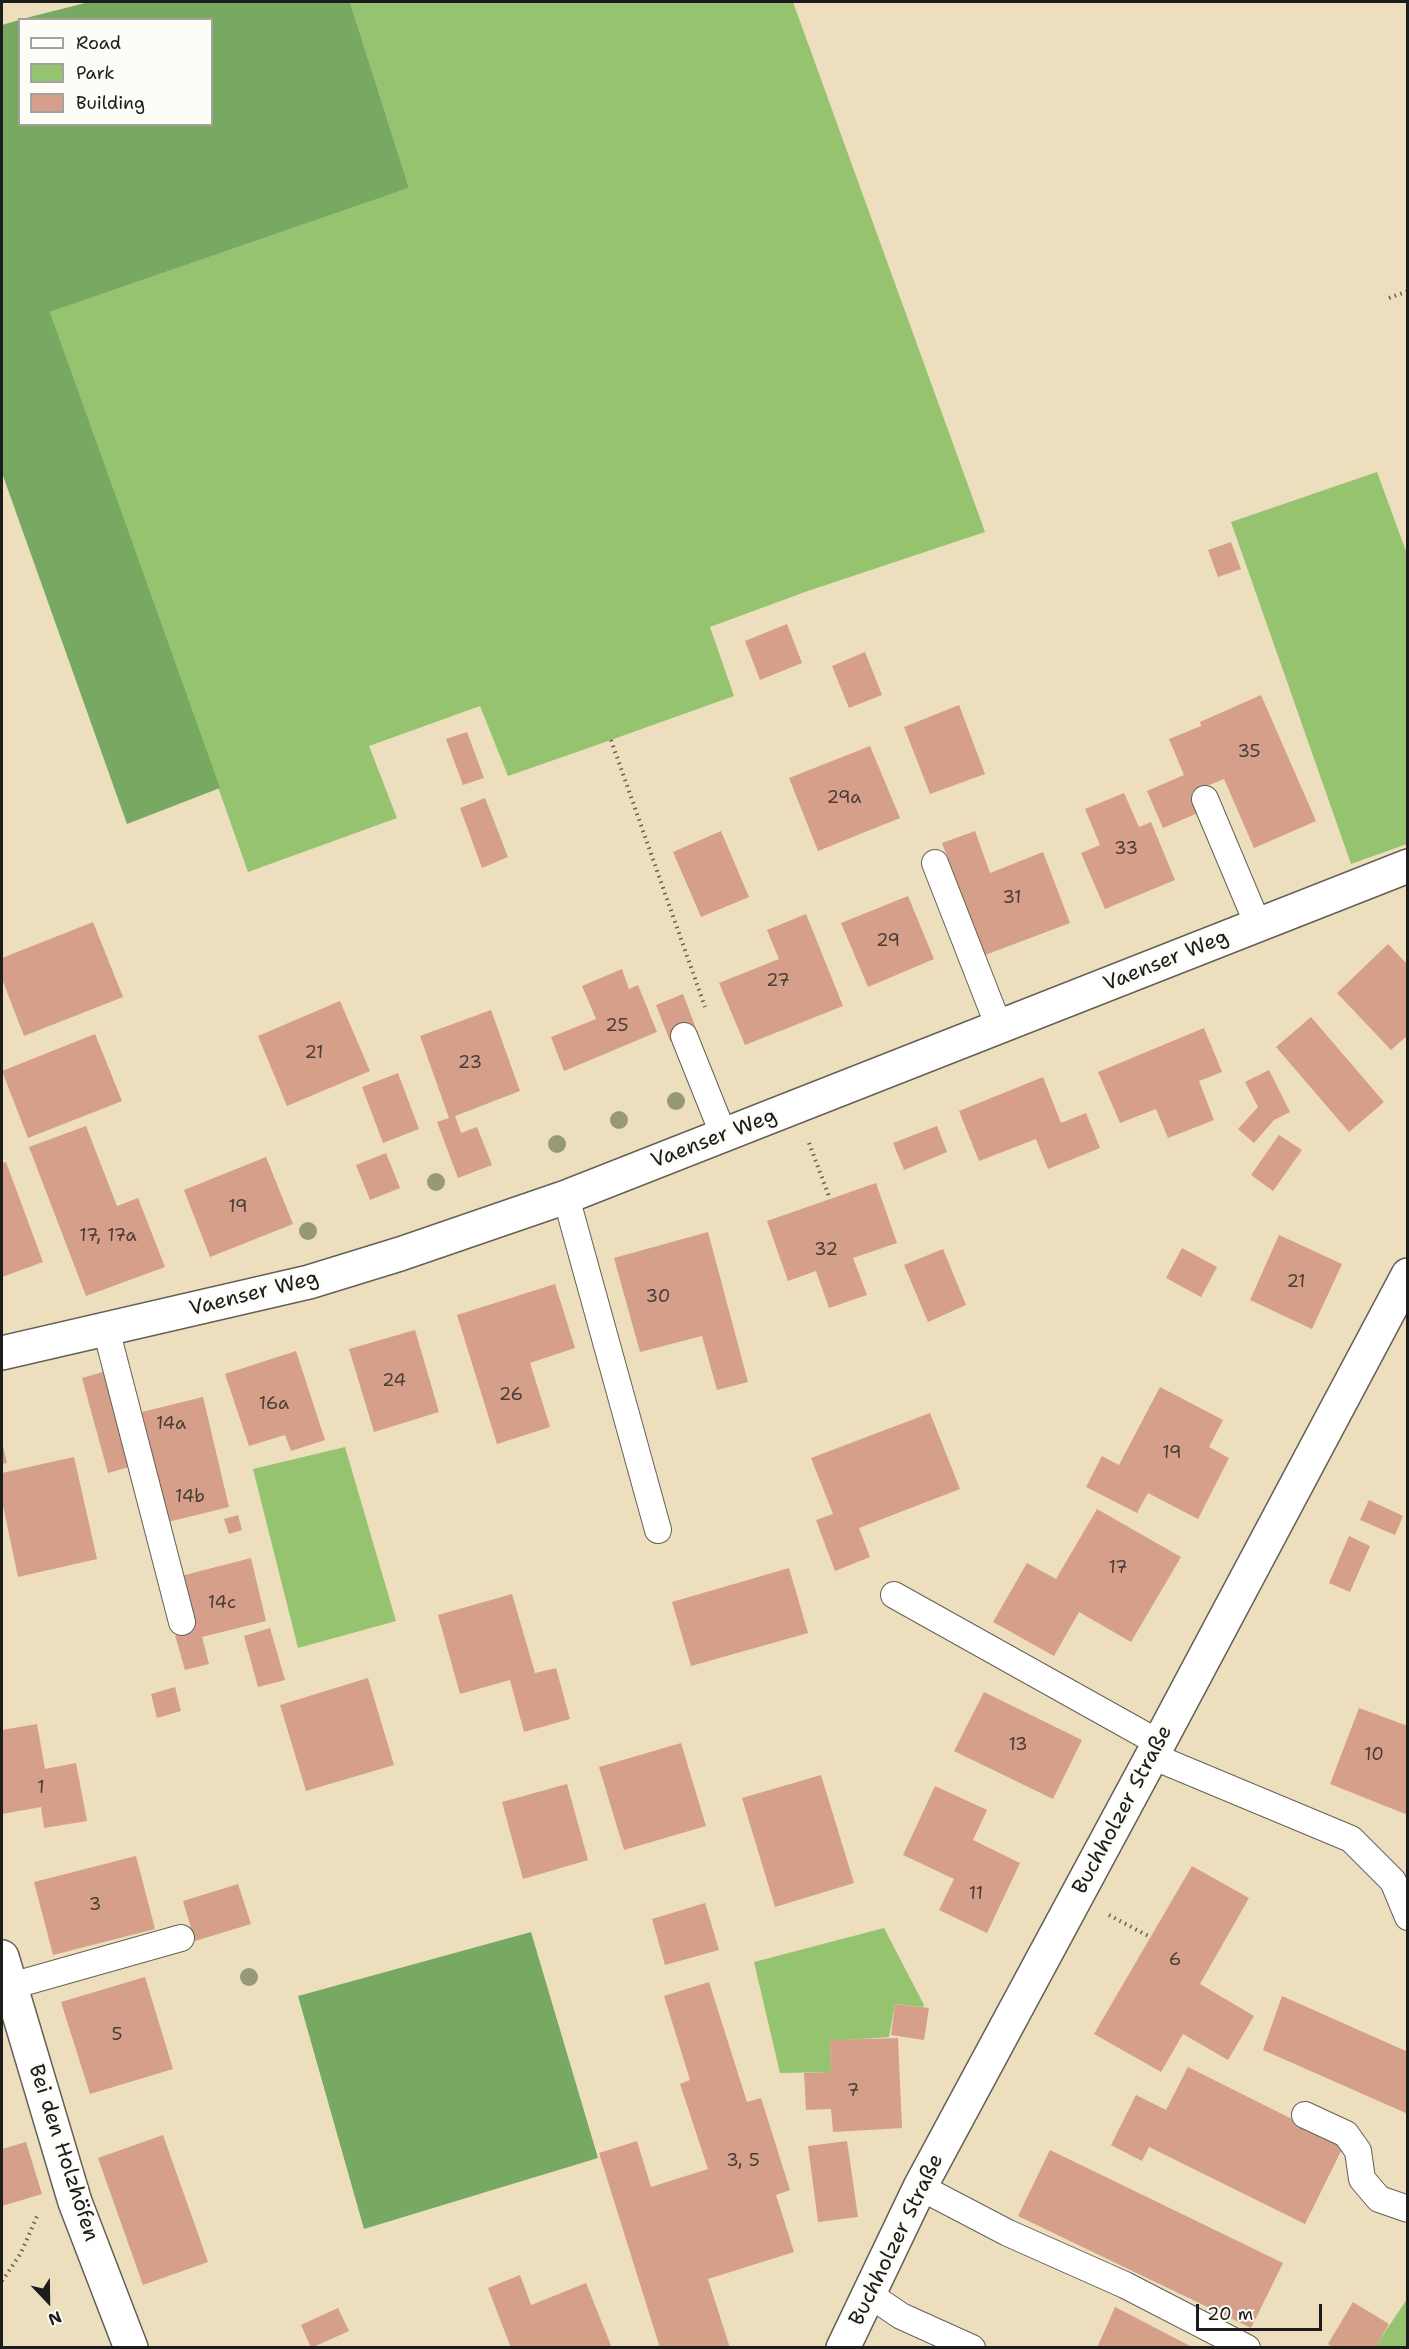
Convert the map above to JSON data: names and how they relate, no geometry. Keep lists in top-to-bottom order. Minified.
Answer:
{"streets":{"street":["Vaenser Weg","Buchholzer Straße","Bei den Holzhöfen"]},"house_numbers":["35","29a","33","31","29","27","25","21","23","19","17, 17a","32","21","30","24","26","16a","14a","19","14b","17","14c","13","10","1","11","3","6","5","7","3, 5"],"legend":["Road","Park","Building"],"scale_bar":"20 m","north":"bottom"}
